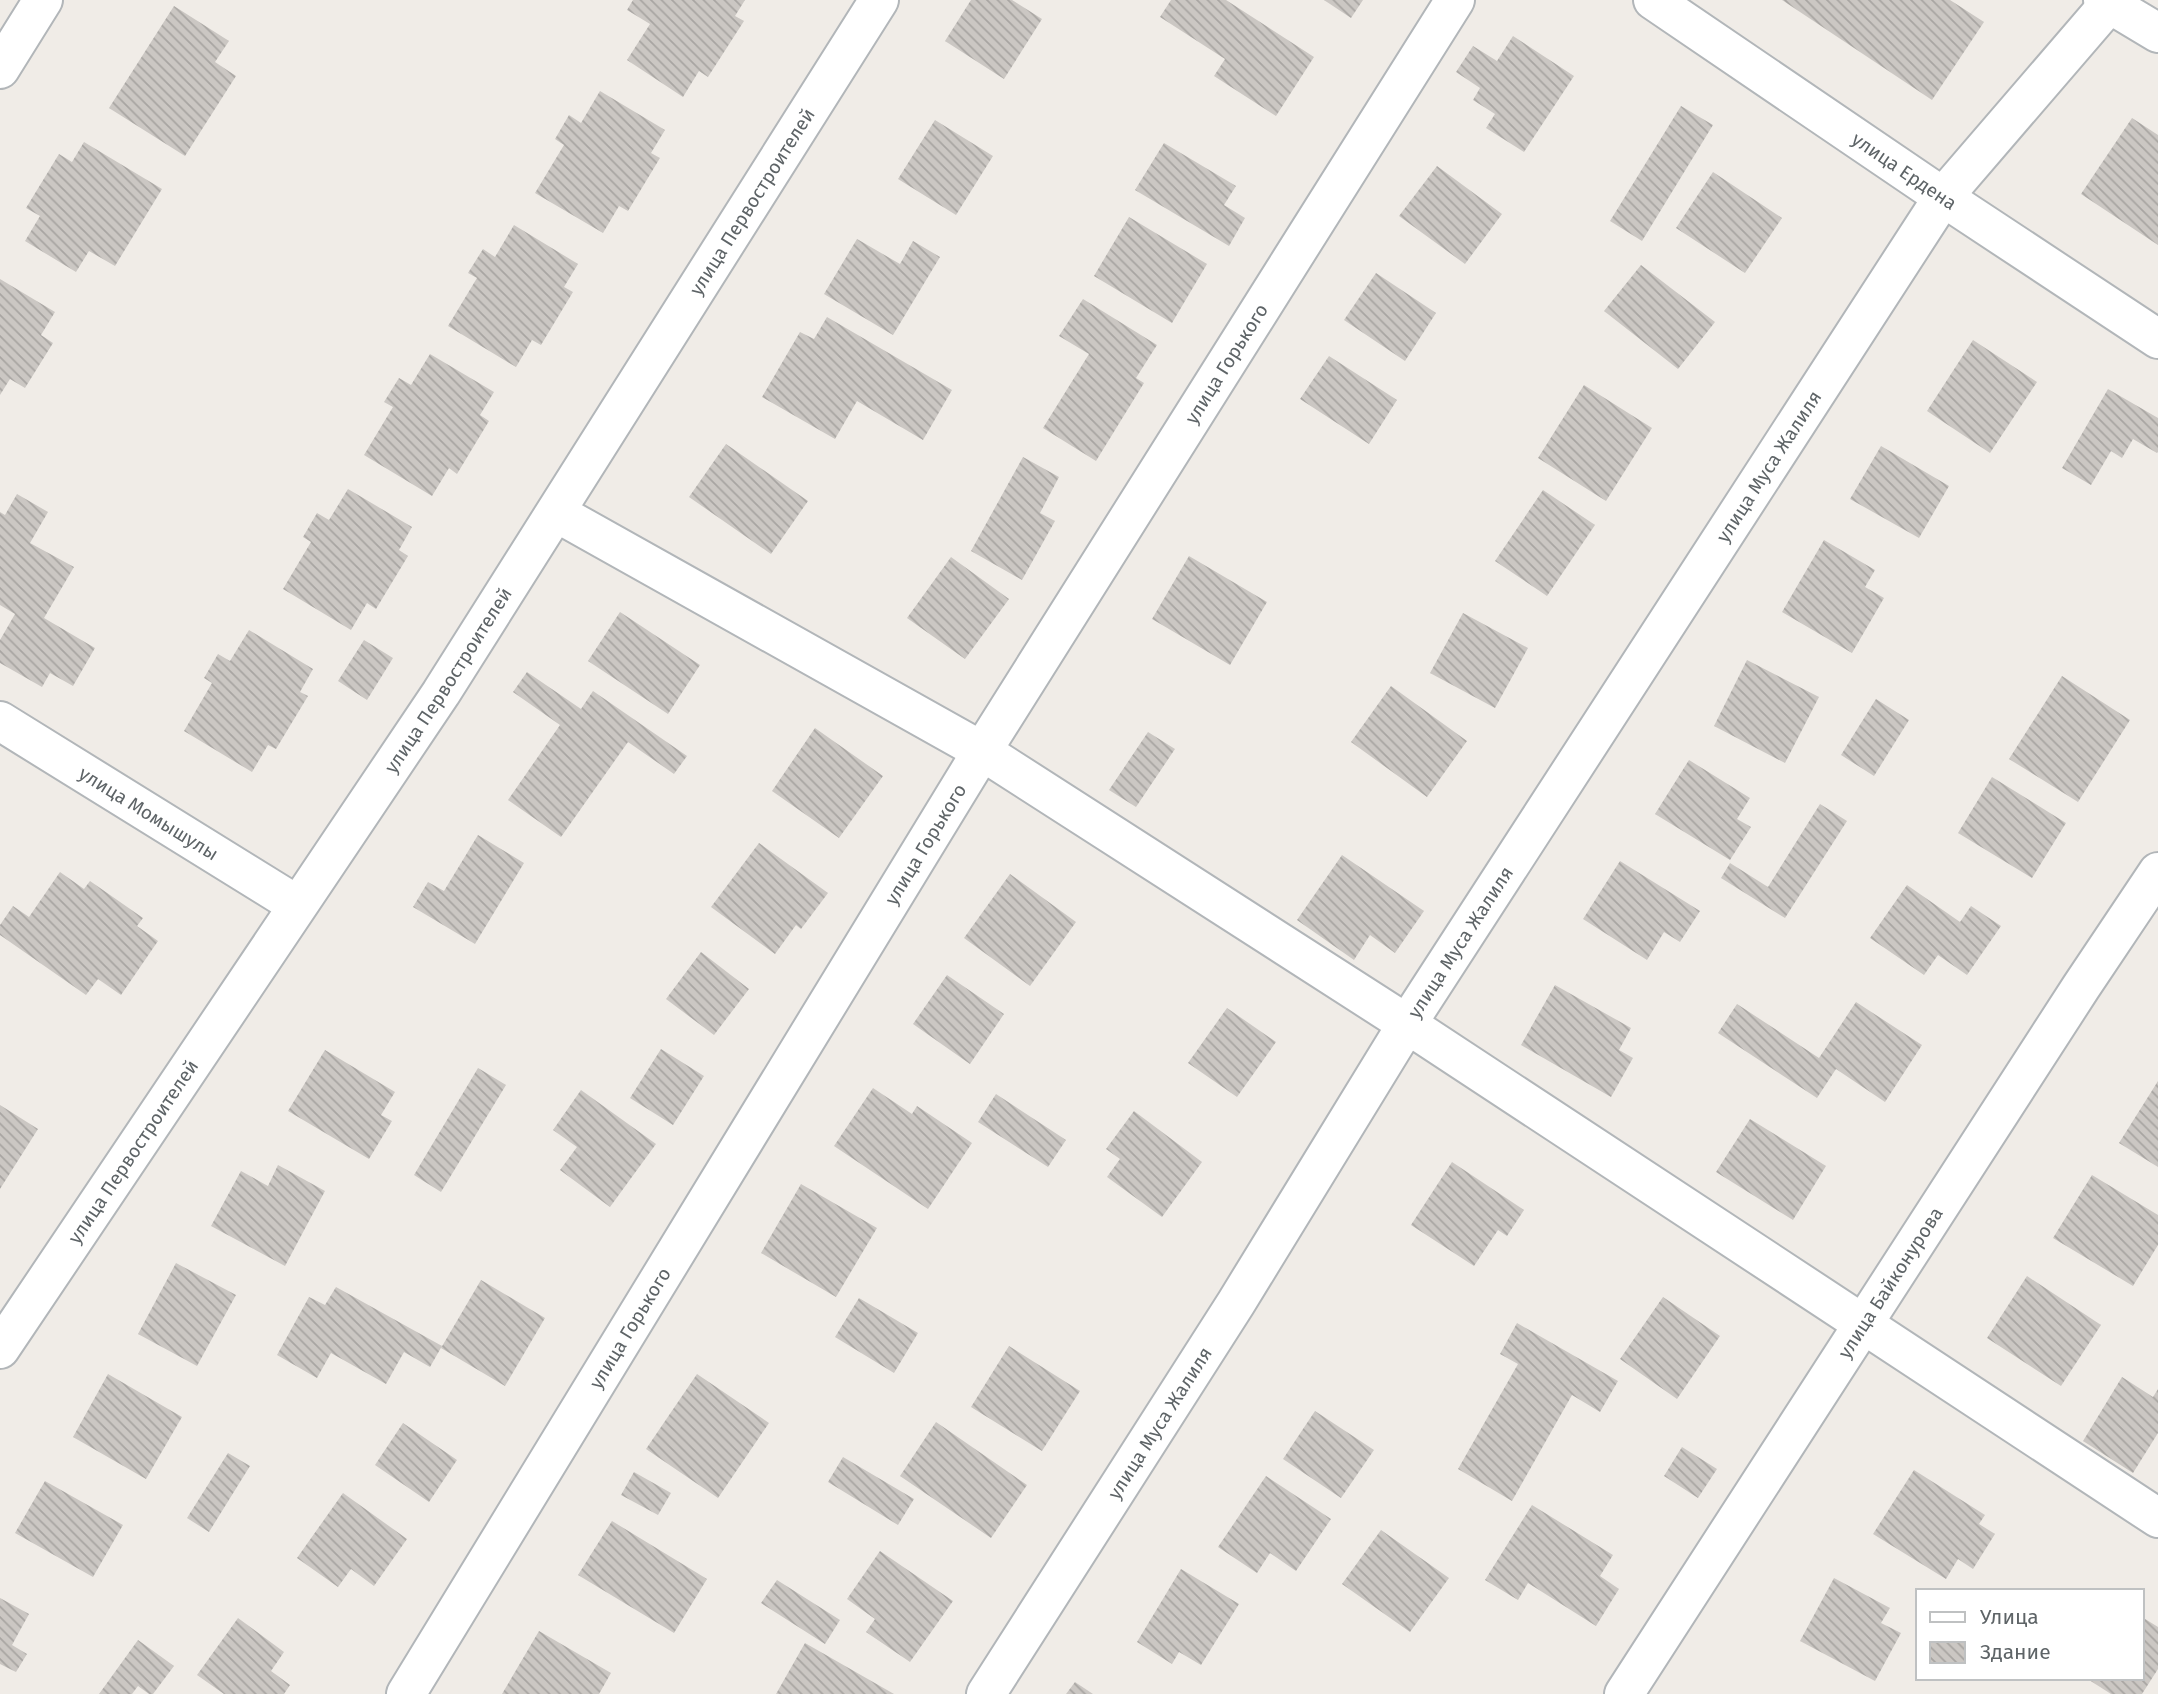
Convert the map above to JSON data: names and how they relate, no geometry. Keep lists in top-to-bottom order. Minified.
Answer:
{"streets":{"street":["улица Ердена","улица Первостроителей","улица Горького","улица Муса Жалиля","улица Момышулы","улица Байконурова"]},"crossings":[["улица Ердена","улица Муса Жалиля"],["улица Первостроителей","улица Момышулы"]],"legend":["Улица","Здание"]}
